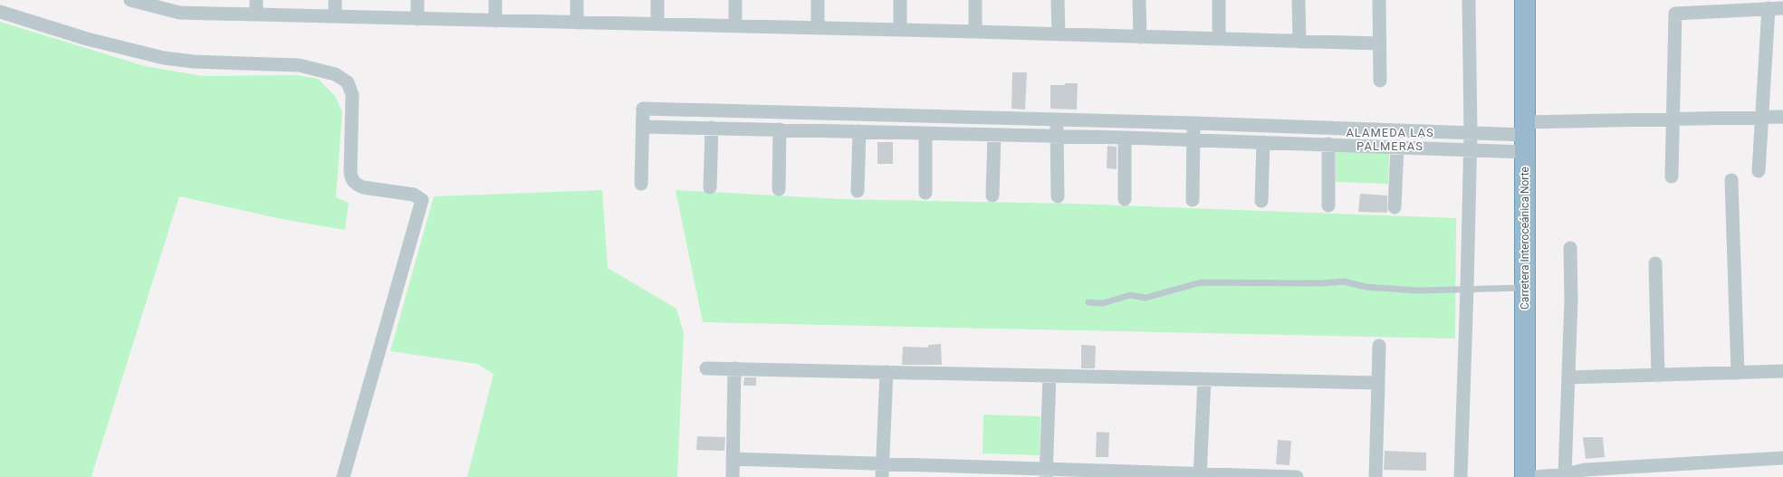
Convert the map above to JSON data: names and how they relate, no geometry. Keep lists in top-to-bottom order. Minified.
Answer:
{"streets":{"highway":["Carretera Interoceánica Norte"]},"districts":["ALAMEDA LAS PALMERAS"]}
